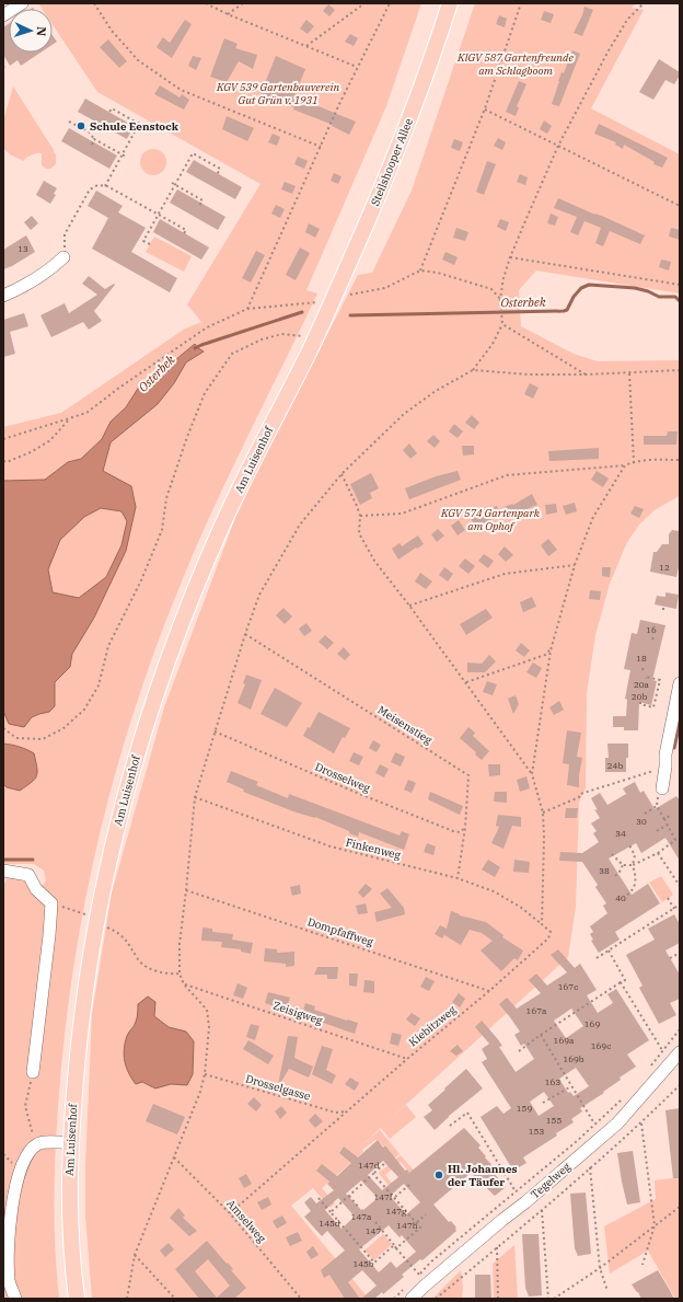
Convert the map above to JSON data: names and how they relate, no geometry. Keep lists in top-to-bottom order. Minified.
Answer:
{"streets":{"main road":["Steilshooper Allee","Am Luisenhof"],"street":["Tegelweg"],"path":["Meisenstieg","Drosselweg","Finkenweg","Dompfaffweg","Zeisigweg","Kiebitzweg","Drosselgasse","Amselweg"]},"crossings":[["Steilshooper Allee","Am Luisenhof"],["Meisenstieg","Drosselweg"],["Meisenstieg","Finkenweg"],["Finkenweg","Kiebitzweg"],["Dompfaffweg","Kiebitzweg"],["Zeisigweg","Kiebitzweg"],["Kiebitzweg","Drosselgasse"],["Kiebitzweg","Amselweg"]],"water":["Osterbek"],"parks":["KlGV 587 Gartenfreunde am Schlagboom","KGV 539 Gartenbauverein Gut Grün v. 1931","KGV 574 Gartenpark am Ophof"],"places":["Schule Eenstock","Hl. Johannes der Täufer"],"house_numbers":["13","12","16","18","20a","20b","24b","30","34","38","40","167c","167a","169","169a","169c","169b","163","159","155","153","147d","147f","147g","147a","145d","147h","147","145b"],"north":"right"}
